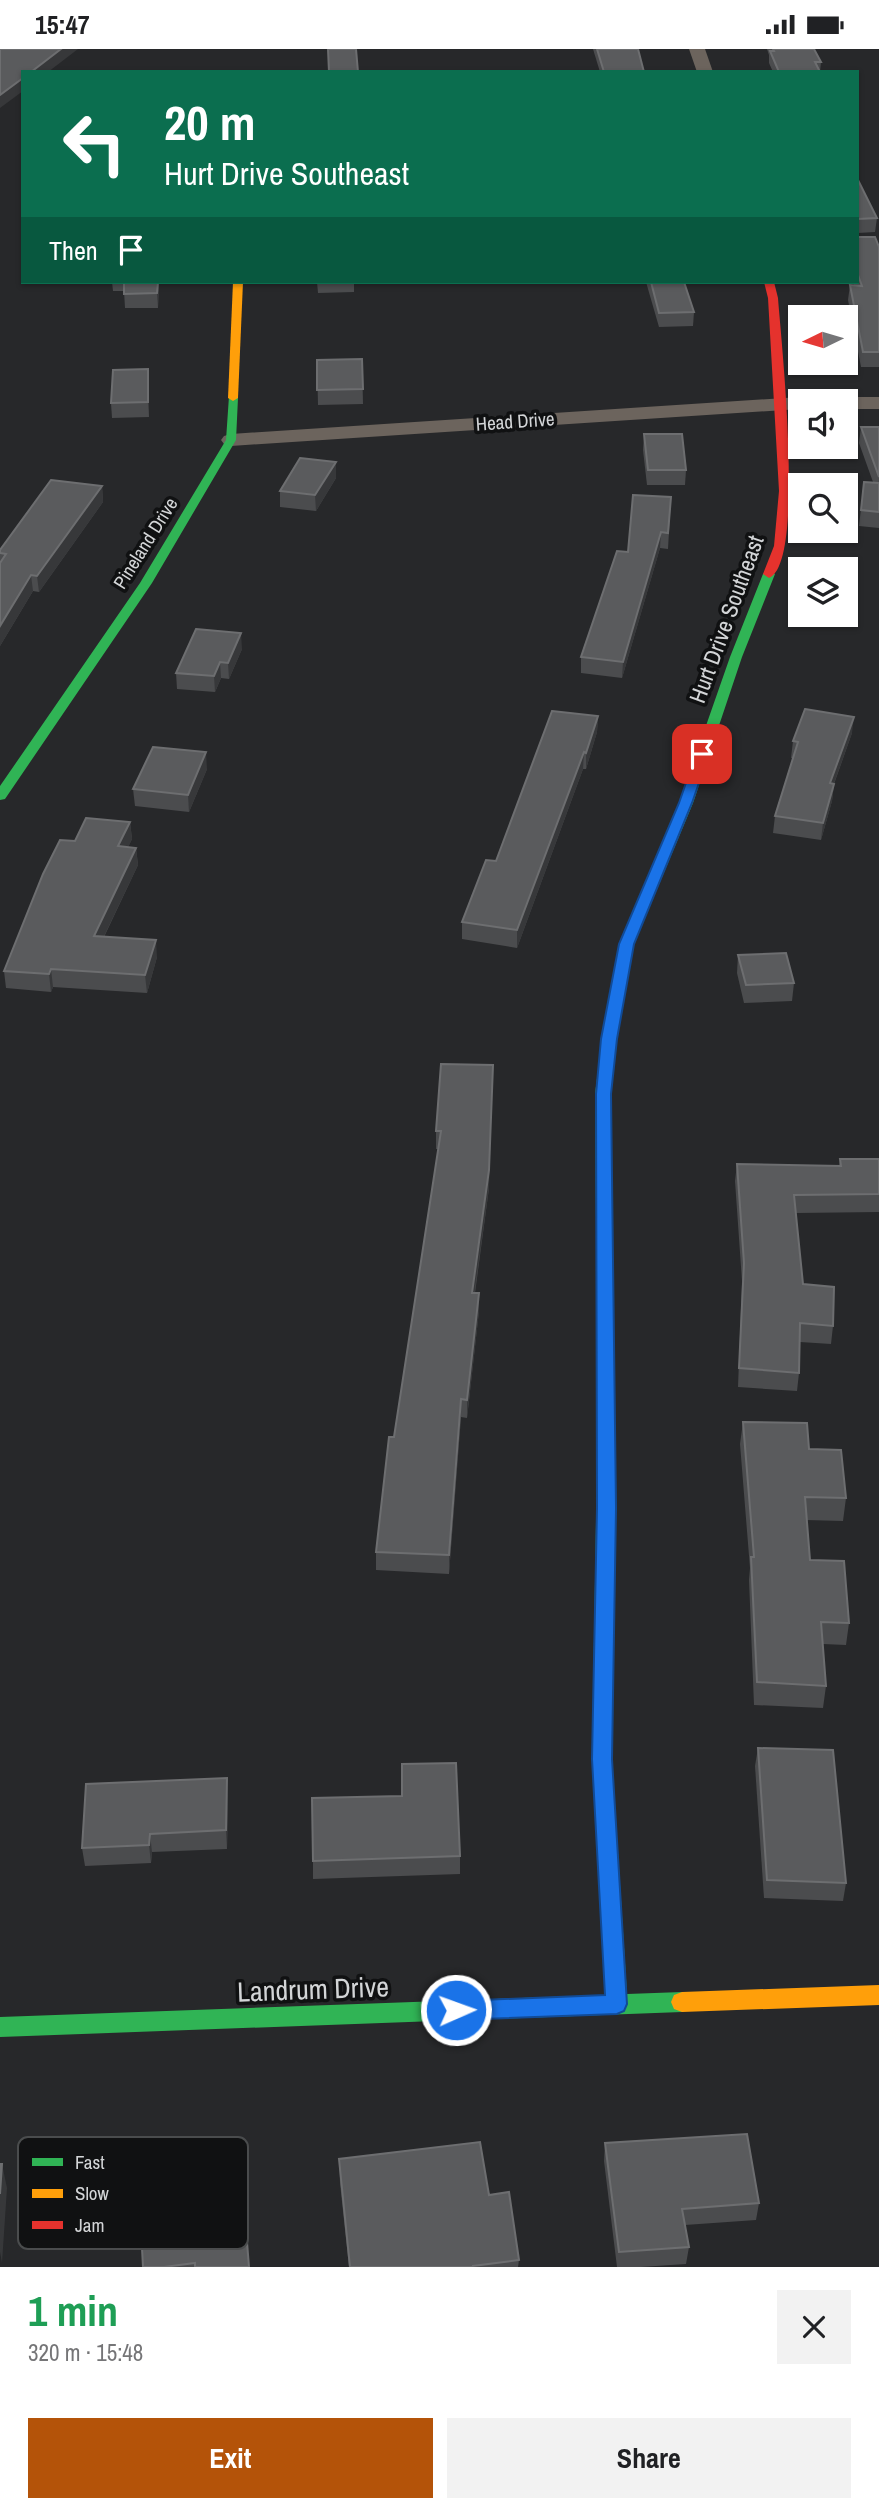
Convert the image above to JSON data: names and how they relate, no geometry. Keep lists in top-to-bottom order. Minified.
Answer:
{"streets":{"street":["Head Drive","Pineland Drive","Hurt Drive Southeast","Landrum Drive"]},"crossings":[["Head Drive","Pineland Drive"],["Hurt Drive Southeast","Landrum Drive"]],"legend":["Fast","Slow","Jam"],"north":"left","page":{"status":"15:47","turn":["20 m","Hurt Drive Southeast"],"then":"Then","heading":["1 min","320 m · 15:48"],"buttons":["Exit","Share"]}}
